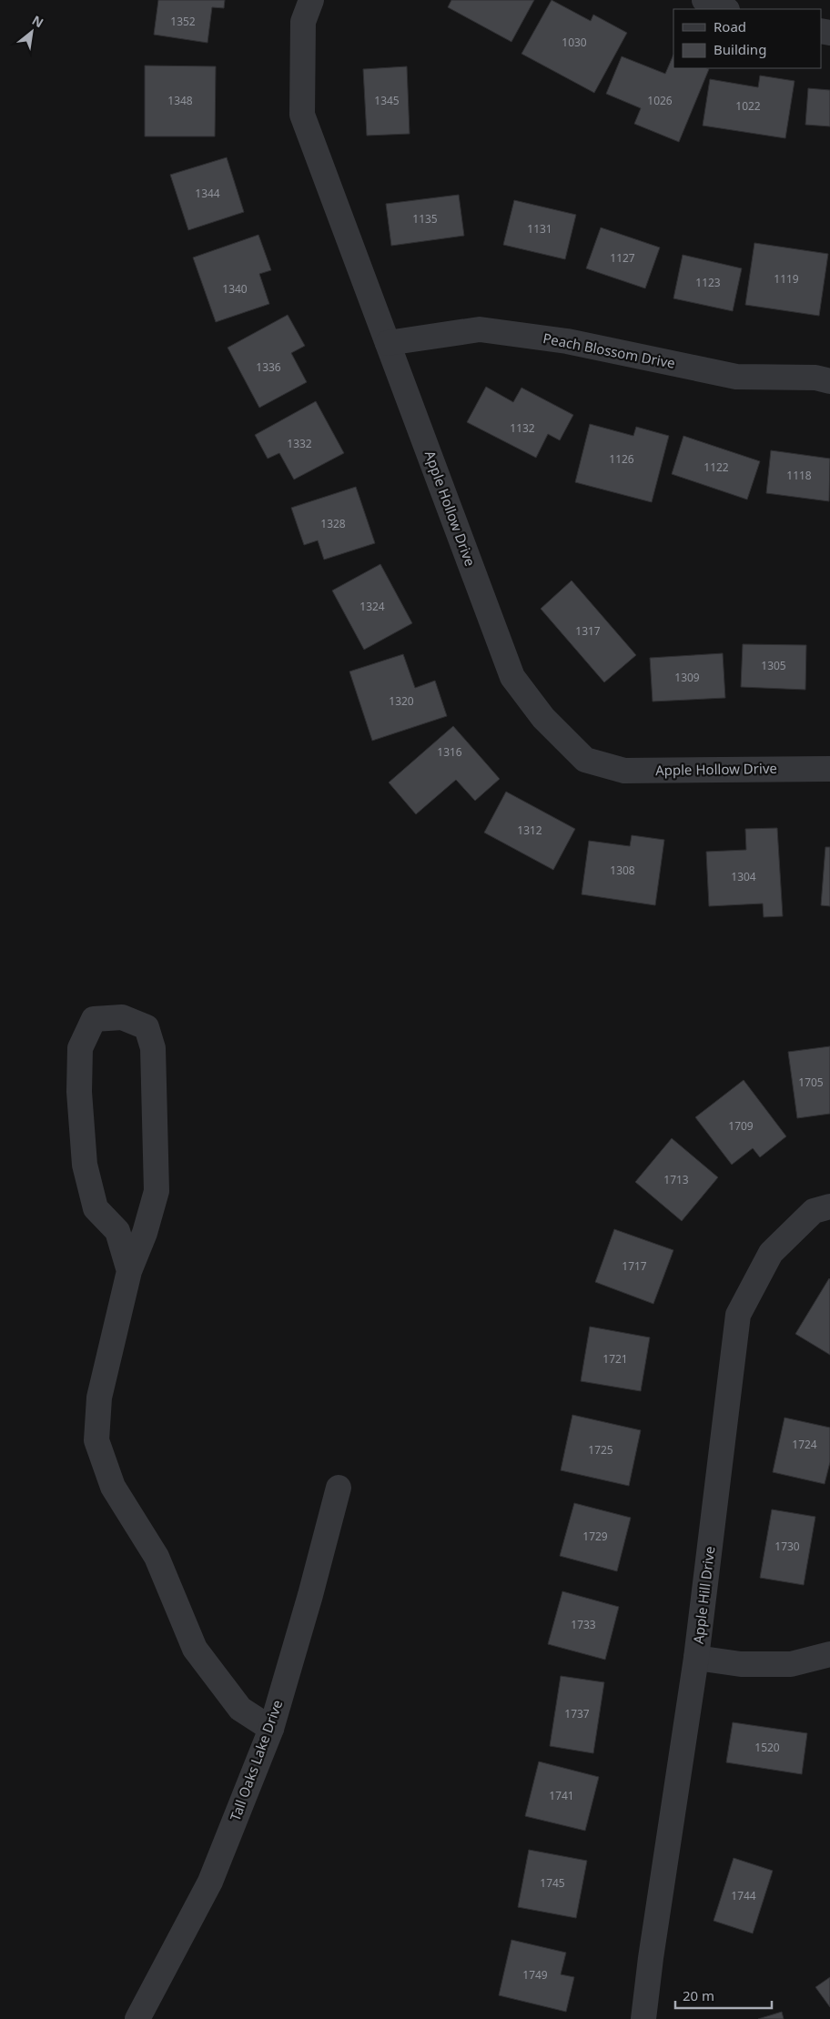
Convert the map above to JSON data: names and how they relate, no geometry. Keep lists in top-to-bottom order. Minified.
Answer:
{"streets":{"street":["Peach Blossom Drive","Apple Hollow Drive","Apple Hill Drive","Tall Oaks Lake Drive"]},"crossings":[["Peach Blossom Drive","Apple Hollow Drive"]],"house_numbers":["1352","1030","1348","1345","1026","1022","1344","1135","1131","1127","1119","1123","1340","1336","1132","1332","1126","1122","1118","1328","1324","1317","1305","1309","1320","1316","1312","1308","1304","1705","1709","1713","1717","1721","1724","1725","1729","1730","1733","1737","1520","1741","1745","1744","1749"],"legend":["Road","Building"],"scale_bar":"20 m","north":"top right"}
